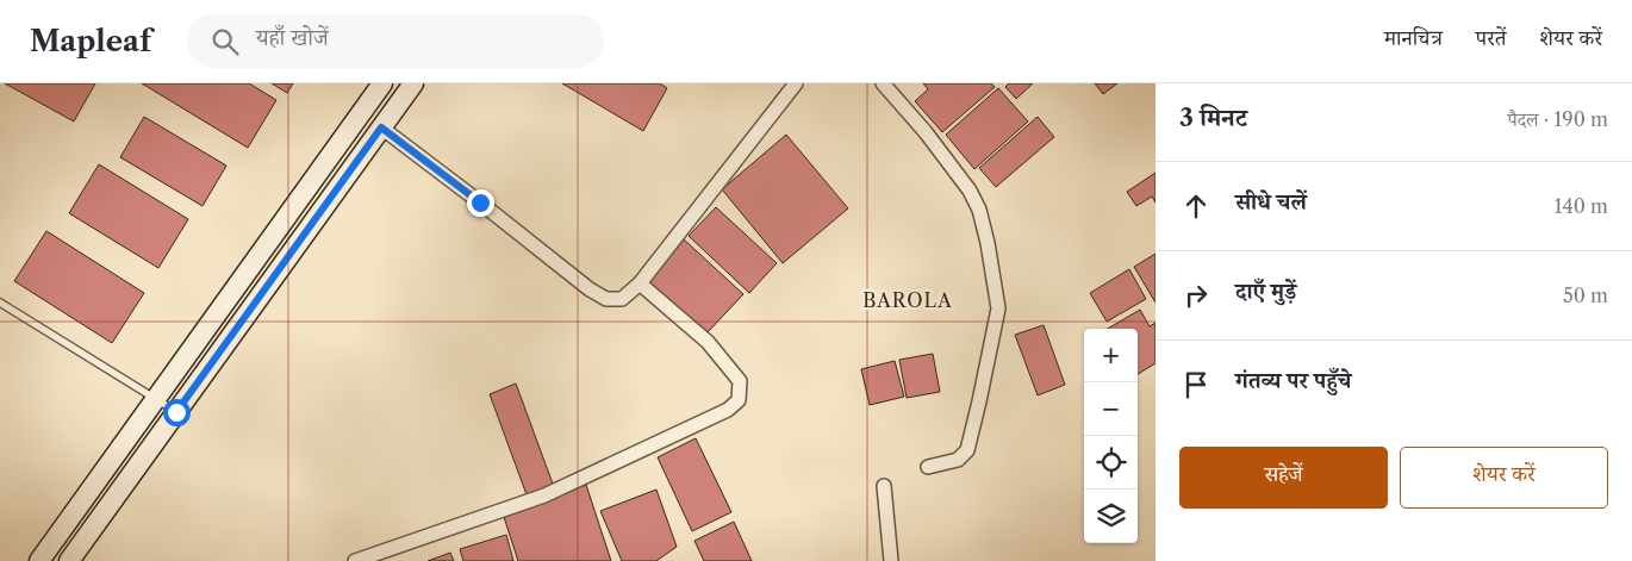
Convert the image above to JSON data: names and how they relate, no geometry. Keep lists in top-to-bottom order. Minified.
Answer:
{"districts":["BAROLA"],"page":{"header":"Mapleaf","search":"यहाँ खोजें","nav":["मानचित्र","परतें","शेयर करें"],"heading":["3 मिनट","पैदल · 190 m"],"list":[["सीधे चलें","140 m"],["दाएँ मुड़ें","50 m"],"गंतव्य पर पहुँचे"],"map_buttons":["+","−"],"buttons":["सहेजें","शेयर करें"]}}
